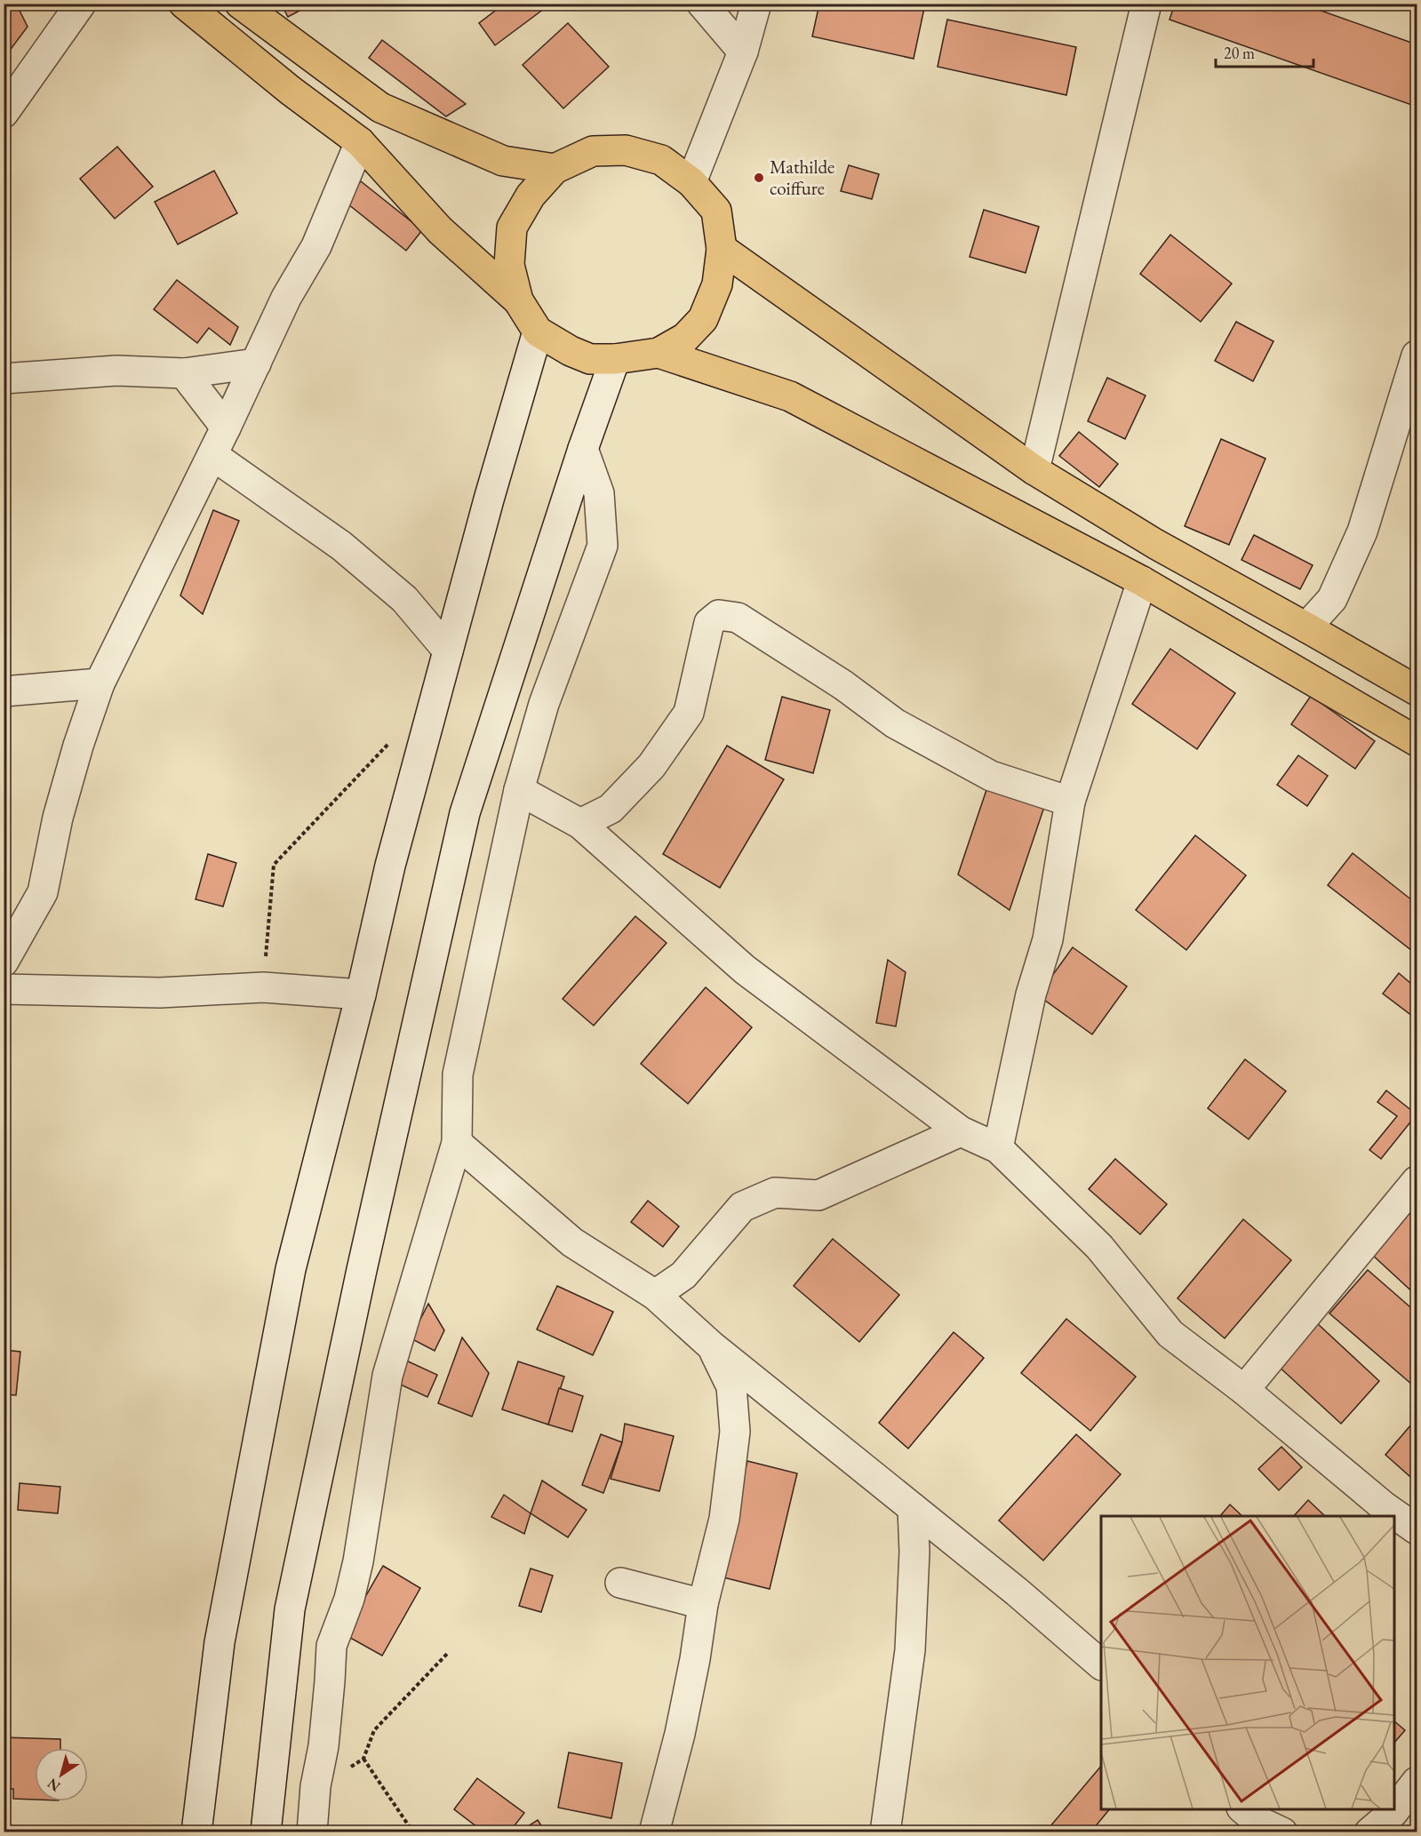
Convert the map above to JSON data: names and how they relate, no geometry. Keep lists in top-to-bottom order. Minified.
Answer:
{"places":["Mathilde coiffure"],"scale_bar":"20 m","north":"bottom left"}
